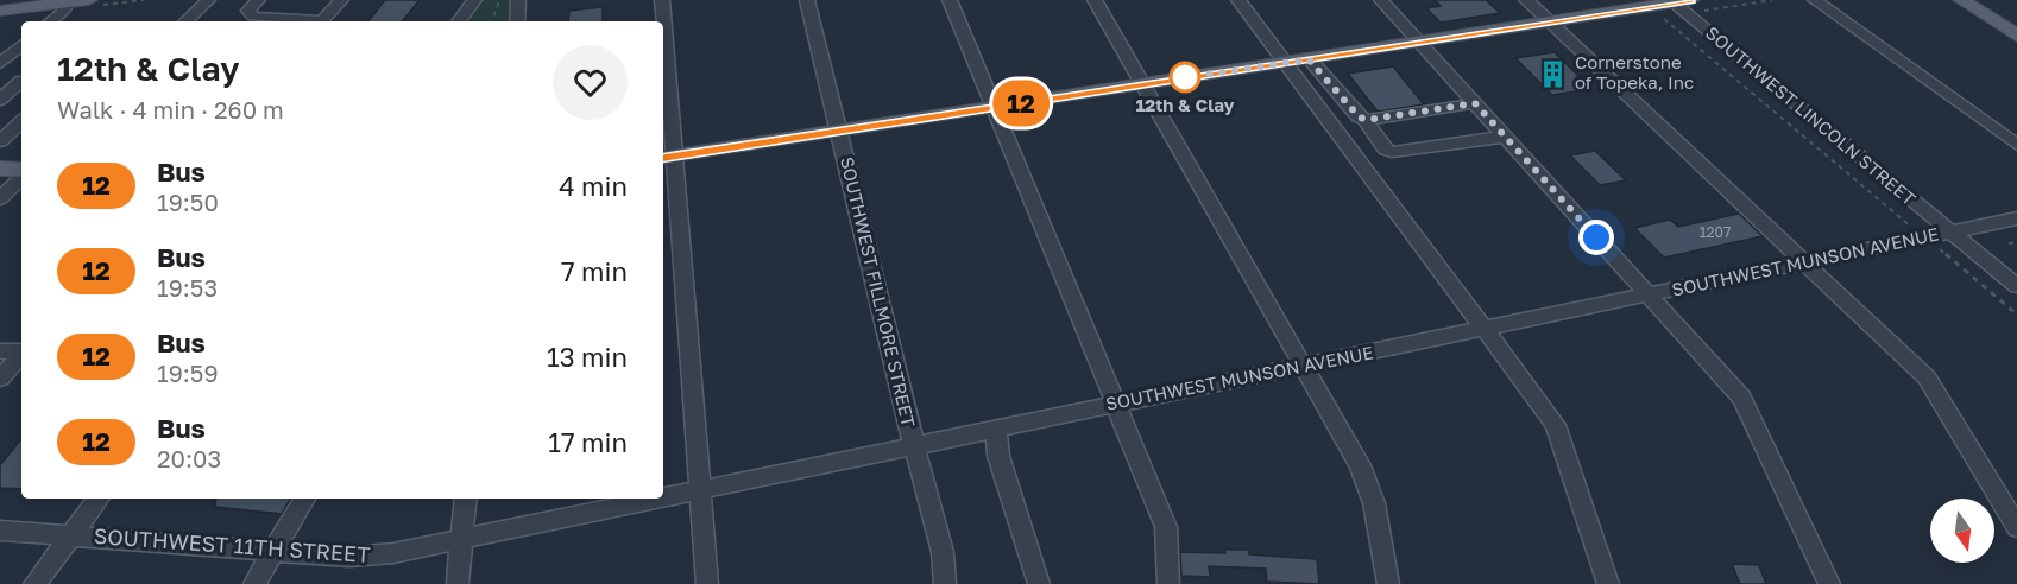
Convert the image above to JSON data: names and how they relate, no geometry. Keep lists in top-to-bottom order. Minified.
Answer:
{"streets":{"street":["SOUTHWEST LINCOLN STREET","SOUTHWEST MUNSON AVENUE","SOUTHWEST FILLMORE STREET","SOUTHWEST 11TH STREET"]},"crossings":[["SOUTHWEST LINCOLN STREET","SOUTHWEST MUNSON AVENUE"],["SOUTHWEST MUNSON AVENUE","SOUTHWEST FILLMORE STREET"],["SOUTHWEST MUNSON AVENUE","SOUTHWEST 11TH STREET"]],"places":{"building":["Cornerstone of Topeka, Inc"],"other":["12th & Clay"]},"lines":["bus line 12"],"house_numbers":["1207"],"north":"bottom","page":{"on_map":"12","heading":["12th & Clay","Walk · 4 min · 260 m"],"list":[{"mark":"12","name":"Bus","note":"19:50","value":"4 min"},{"mark":"12","name":"Bus","note":"19:53","value":"7 min"},{"mark":"12","name":"Bus","note":"19:59","value":"13 min"},{"mark":"12","name":"Bus","note":"20:03","value":"17 min"}]}}
